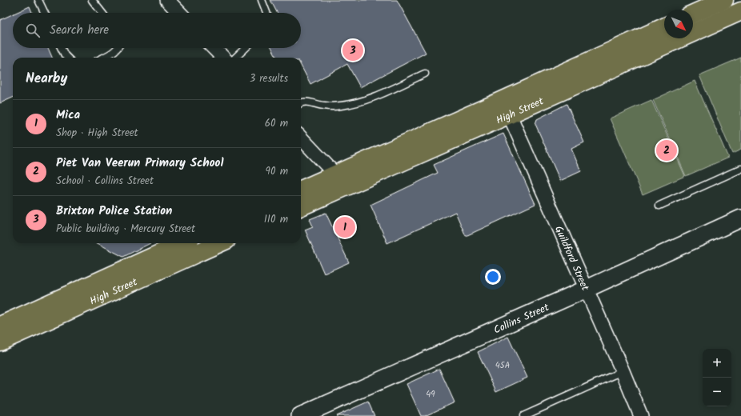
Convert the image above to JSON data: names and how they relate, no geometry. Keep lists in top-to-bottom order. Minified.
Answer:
{"streets":{"main road":["High Street"],"street":["Guildford Street","Collins Street"]},"crossings":[["High Street","Guildford Street"],["Guildford Street","Collins Street"]],"house_numbers":["45A","49"],"north":"bottom right","page":{"search":"Search here","pins":["3","2","1"],"heading":["Nearby","3 results"],"list":[{"mark":"1","name":"Mica","note":"Shop · High Street","value":"60 m"},{"mark":"2","name":"Piet Van Veerun Primary School","note":"School · Collins Street","value":"90 m"},{"mark":"3","name":"Brixton Police Station","note":"Public building · Mercury Street","value":"110 m"}],"map_buttons":["+","−"]}}
